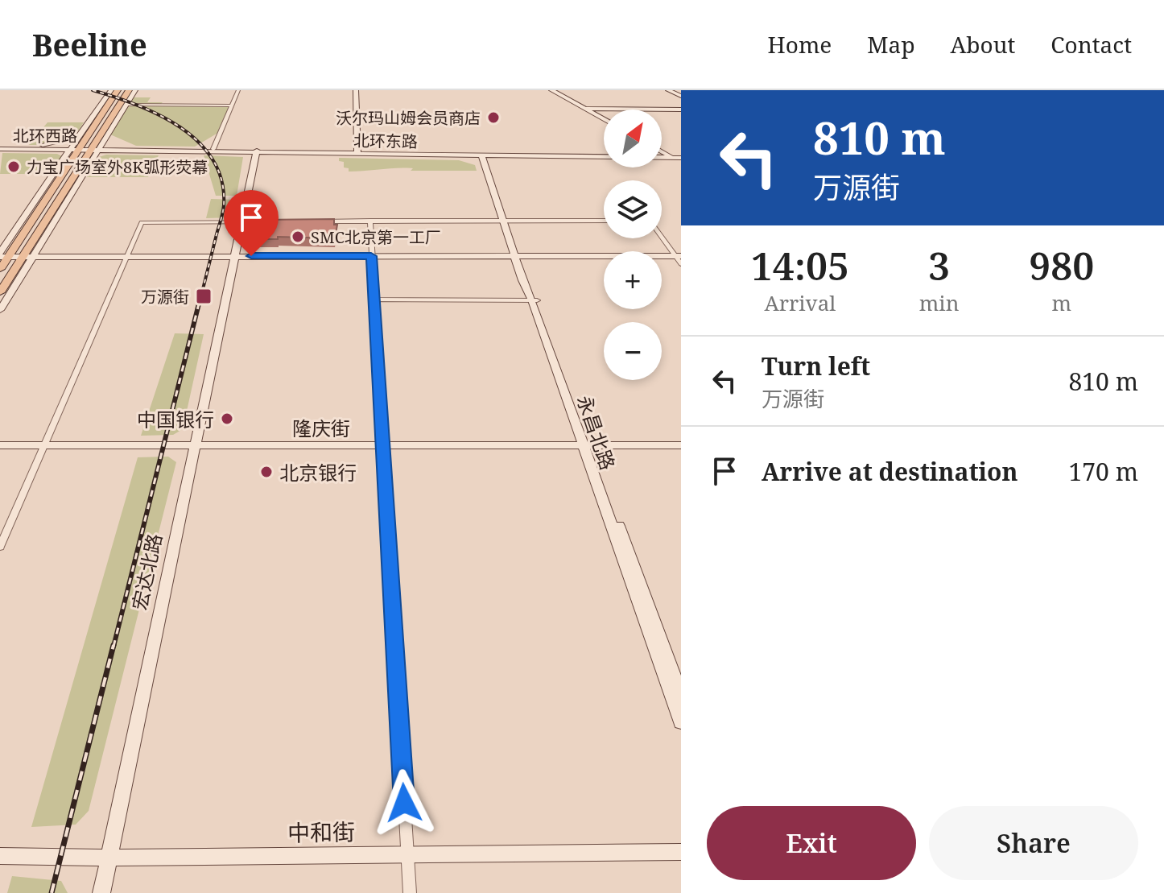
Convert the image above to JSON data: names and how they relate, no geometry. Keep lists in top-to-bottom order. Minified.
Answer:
{"streets":{"street":["北环西路","北环东路","隆庆街","永昌北路","宏达北路","中和街"]},"crossings":[["北环西路","北环东路"],["北环东路","永昌北路"],["北环东路","宏达北路"],["隆庆街","永昌北路"],["隆庆街","宏达北路"],["宏达北路","中和街"]],"places":{"other":["沃尔玛山姆会员商店","力宝广场室外8K弧形荧幕","SMC北京第一工厂","中国银行","北京银行"],"transit":["万源街"]},"north":"top right","page":{"header":"Beeline","nav":["Home","Map","About","Contact"],"turn":["810 m","万源街"],"map_buttons":["+","−"],"eta":["14:05","Arrival","3","min","980","m"],"list":[{"name":"Turn left","note":"万源街","value":"810 m"},{"name":"Arrive at destination","value":"170 m"}],"buttons":["Exit","Share"]}}
